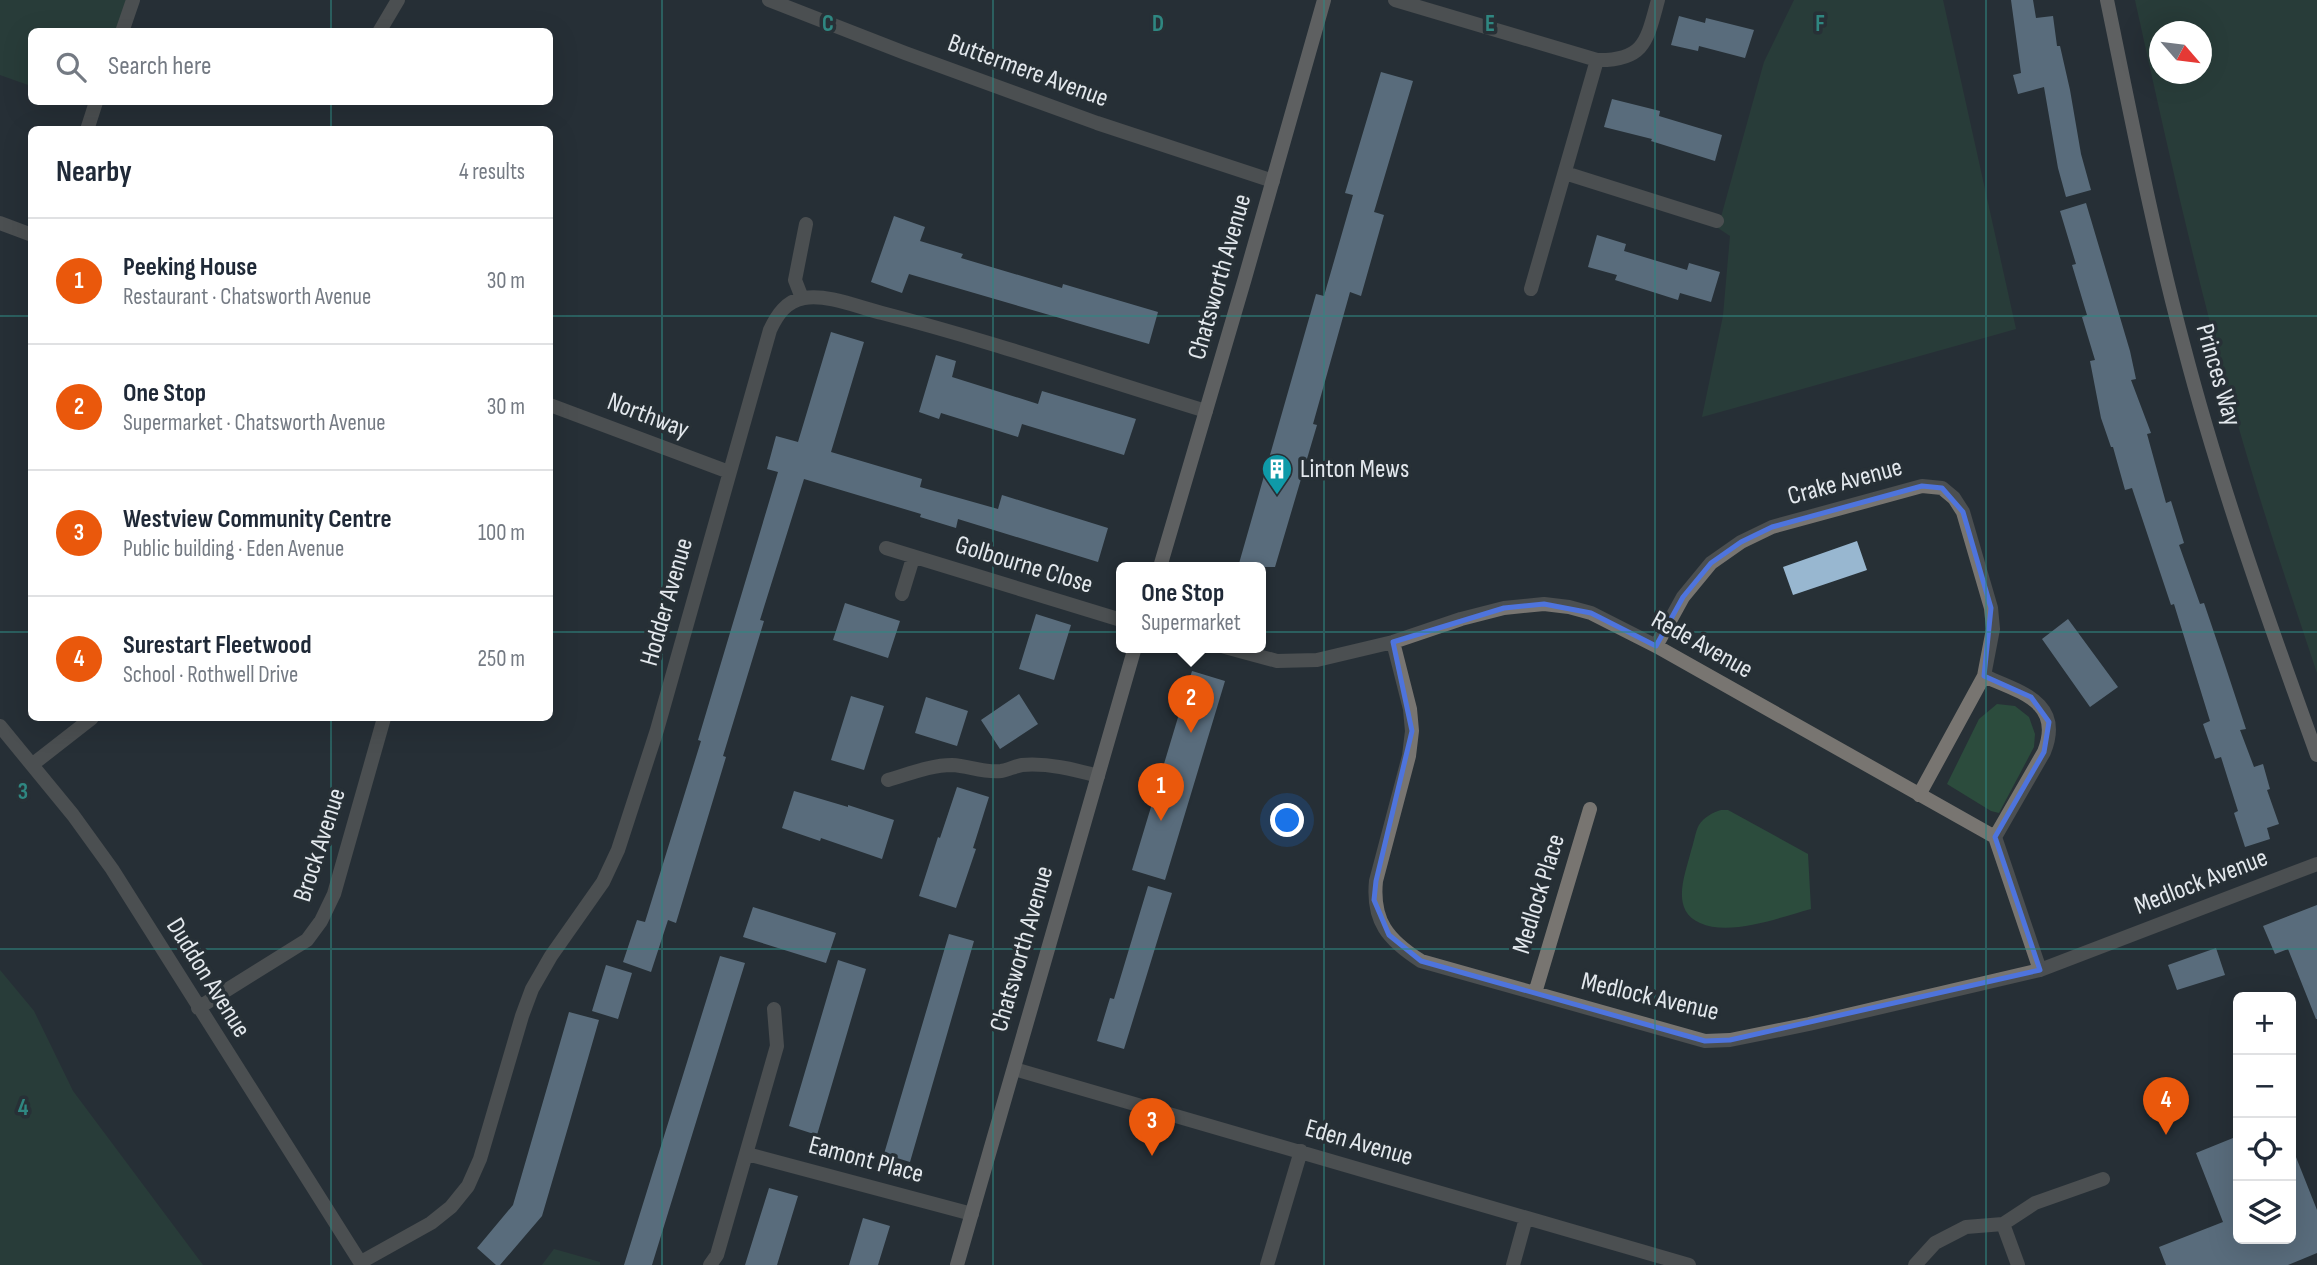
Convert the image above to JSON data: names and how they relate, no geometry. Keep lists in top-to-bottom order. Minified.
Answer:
{"streets":{"street":["Buttermere Avenue","Chatsworth Avenue","Princes Way","Northway","Crake Avenue","Golbourne Close","Hodder Avenue","Rede Avenue","Brock Avenue","Medlock Avenue","Medlock Place","Duddon Avenue","Eden Avenue","Eamont Place"]},"crossings":[["Buttermere Avenue","Chatsworth Avenue"],["Chatsworth Avenue","Eden Avenue"],["Chatsworth Avenue","Eamont Place"],["Northway","Hodder Avenue"],["Crake Avenue","Rede Avenue"],["Hodder Avenue","Duddon Avenue"],["Rede Avenue","Medlock Avenue"],["Brock Avenue","Duddon Avenue"],["Medlock Avenue","Medlock Place"]],"places":{"building":["Linton Mews"]},"north":"bottom right","page":{"search":"Search here","heading":["Nearby","4 results"],"list":[{"mark":"1","name":"Peeking House","note":"Restaurant · Chatsworth Avenue","value":"30 m"},{"mark":"2","name":"One Stop","note":"Supermarket · Chatsworth Avenue","value":"30 m"},{"mark":"3","name":"Westview Community Centre","note":"Public building · Eden Avenue","value":"100 m"},{"mark":"4","name":"Surestart Fleetwood","note":"School · Rothwell Drive","value":"250 m"}],"popup":["One Stop","Supermarket"],"pins":["2","1","4","3"],"map_buttons":["+","−"]},"grid":{"columns":["C","D","E","F"],"rows":["3","4"]}}
